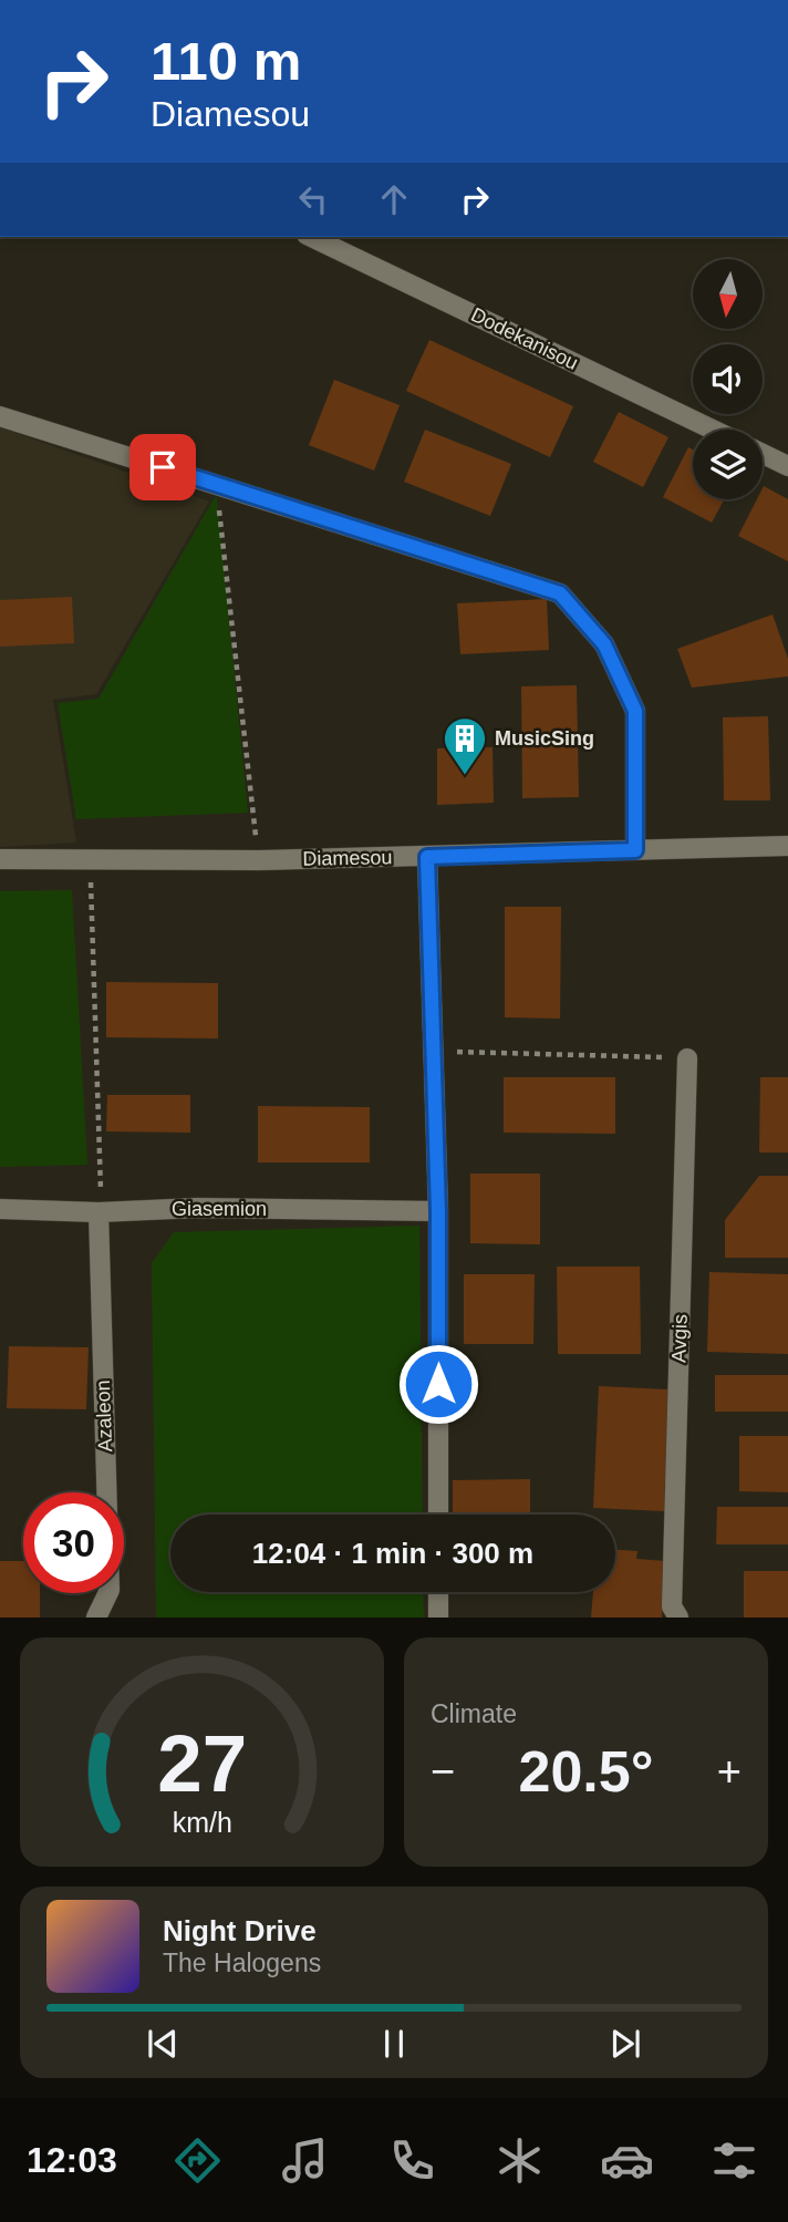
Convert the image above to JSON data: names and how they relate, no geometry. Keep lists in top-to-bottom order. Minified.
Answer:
{"streets":{"street":["Dodekanisou","Diamesou","Giasemion","Avgis","Azaleon"]},"crossings":[["Giasemion","Azaleon"]],"places":{"building":["MusicSing"]},"north":"bottom","page":{"turn":["110 m","Diamesou"],"limit":"30","trip":"12:04 · 1 min · 300 m","tile":"Climate","heat":["−","20.5°","+"],"song":["Night Drive","The Halogens"],"tabs":"12:03","gauge":["27","km/h"]}}
